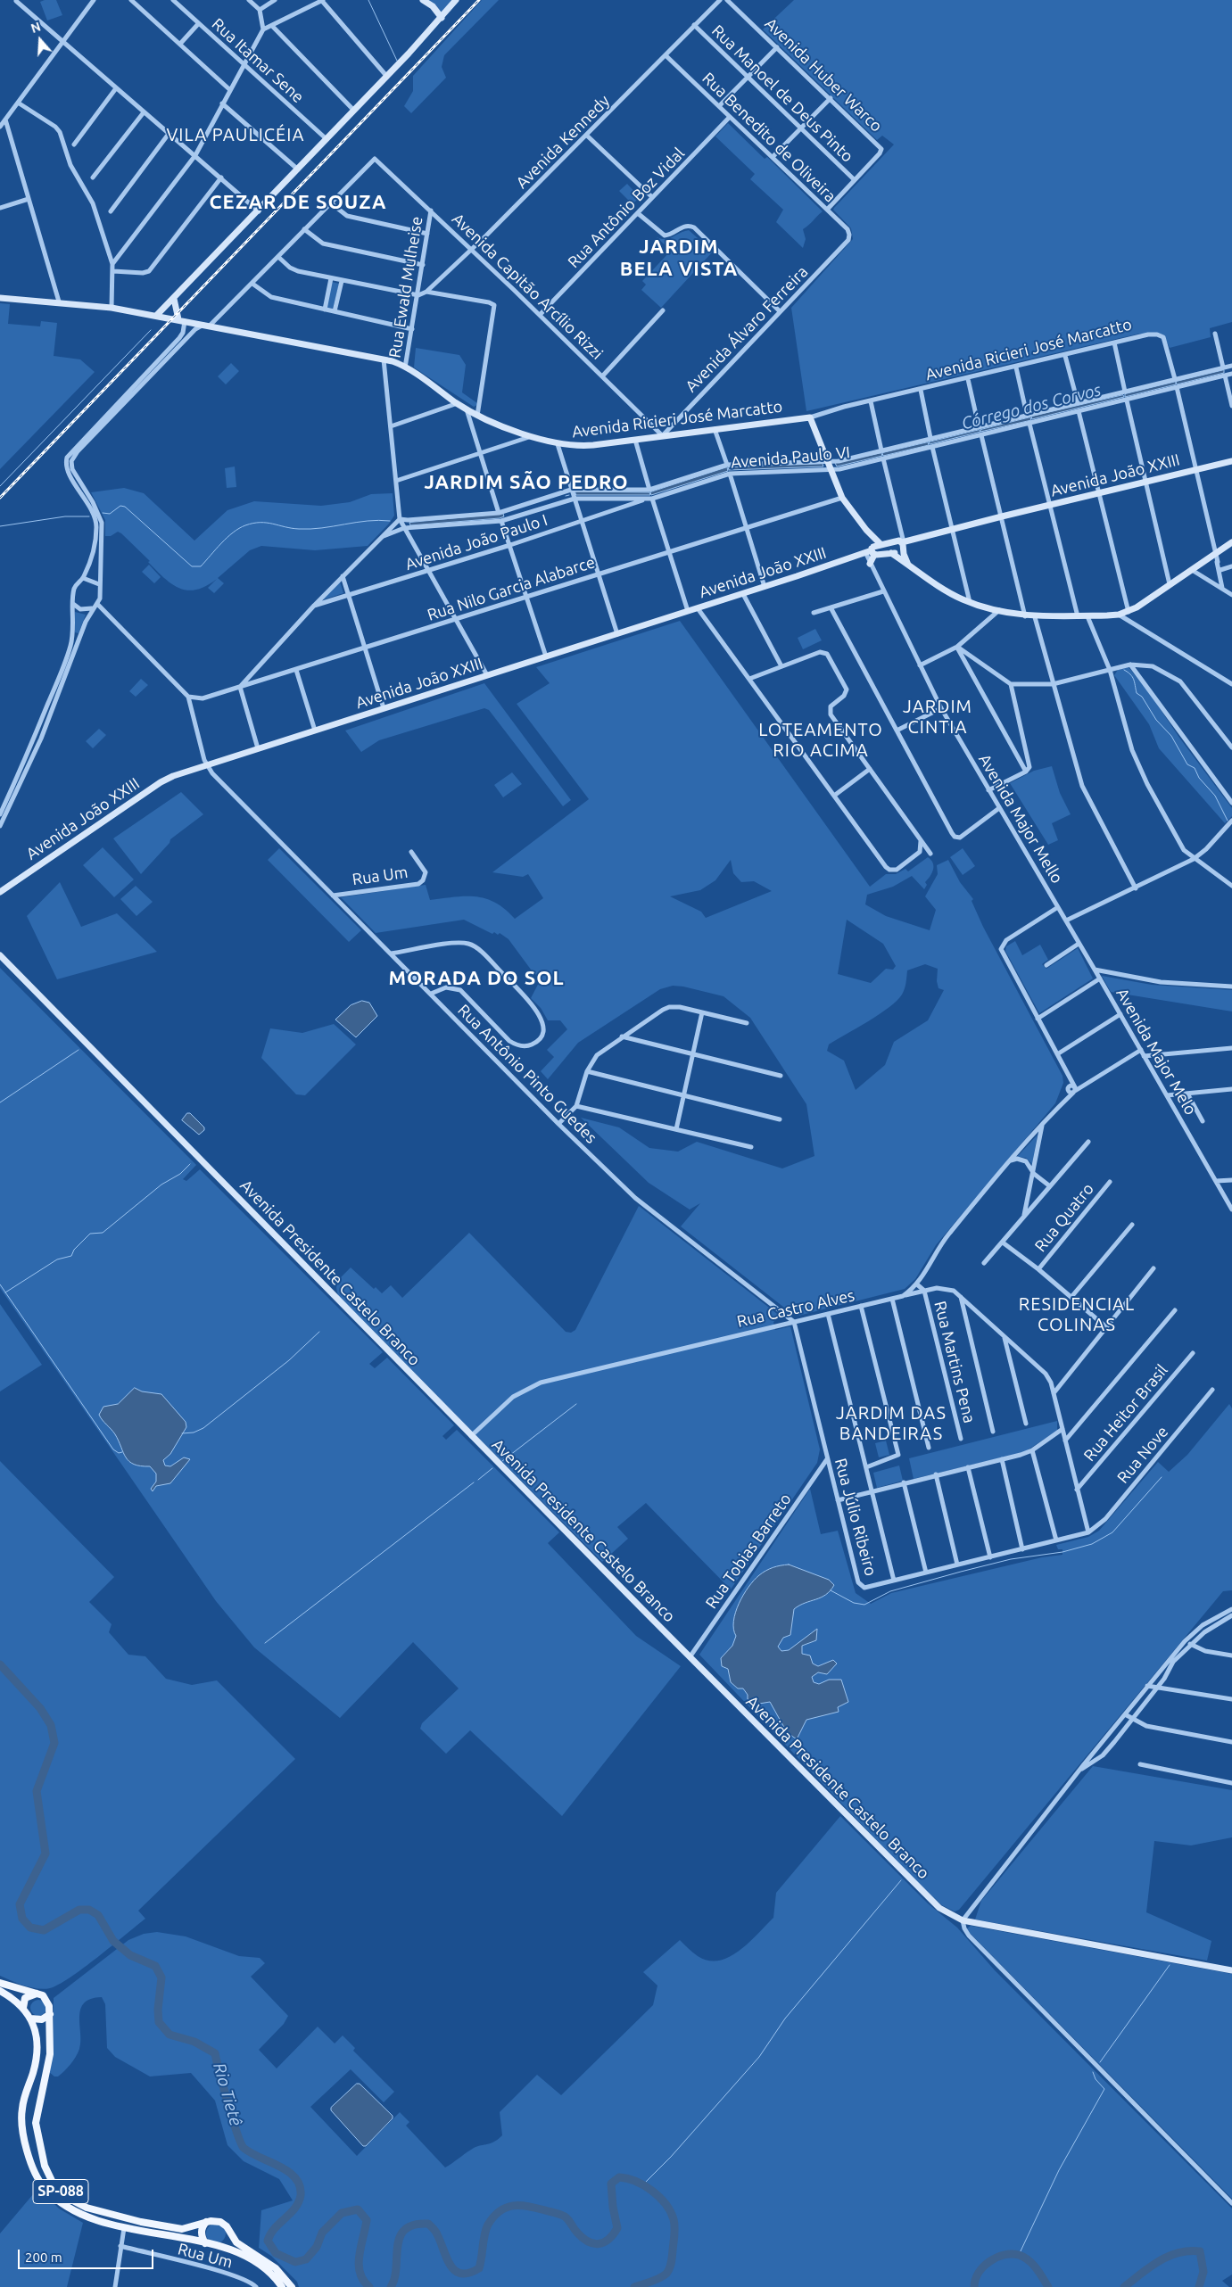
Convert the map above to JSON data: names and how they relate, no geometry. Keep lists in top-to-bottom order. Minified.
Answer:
{"streets":{"main road":["SP-088"],"street":["Rua Itamar Sene","Avenida Huber Warco","Rua Manoel de Deus Pinto","Rua Benedito de Oliveira","Avenida Kennedy","Rua Antônio Boz Vidal","Avenida Capitão Arcílio Rizzi","Rua Ewald Mulheise","Avenida Álvaro Ferreira","Avenida Ricieri José Marcatto","Avenida Paulo VI","Avenida João XXIII","Avenida João Paulo I","Rua Nilo Garcia Alabarce","Avenida Major Mello","Rua Um","Avenida Major Melo","Rua Antônio Pinto Guedes","Rua Quatro","Avenida Presidente Castelo Branco","Rua Castro Alves","Rua Martins Pena","Rua Heitor Brasil","Rua Nove","Rua Júlio Ribeiro","Rua Tobias Barreto"]},"crossings":[["Avenida Huber Warco","Rua Manoel de Deus Pinto"],["Rua Manoel de Deus Pinto","Avenida Kennedy"],["Rua Benedito de Oliveira","Avenida Kennedy"],["Rua Benedito de Oliveira","Rua Antônio Boz Vidal"],["Rua Benedito de Oliveira","Avenida Álvaro Ferreira"],["Avenida Kennedy","Avenida Capitão Arcílio Rizzi"],["Avenida Kennedy","Rua Ewald Mulheise"],["Rua Antônio Boz Vidal","Avenida Capitão Arcílio Rizzi"],["Avenida Capitão Arcílio Rizzi","Rua Ewald Mulheise"],["Avenida Capitão Arcílio Rizzi","Avenida Álvaro Ferreira"],["Avenida Capitão Arcílio Rizzi","Avenida Ricieri José Marcatto"],["Rua Ewald Mulheise","Avenida Ricieri José Marcatto"],["Avenida Álvaro Ferreira","Avenida Ricieri José Marcatto"],["Avenida Ricieri José Marcatto","Avenida Paulo VI"],["Avenida Paulo VI","Avenida João Paulo I"],["Avenida João XXIII","Rua Antônio Pinto Guedes"],["Avenida Major Mello","Avenida Major Melo"],["Rua Um","Rua Antônio Pinto Guedes"],["Avenida Major Melo","Rua Castro Alves"],["Rua Antônio Pinto Guedes","Rua Castro Alves"],["Rua Antônio Pinto Guedes","Rua Júlio Ribeiro"],["Avenida Presidente Castelo Branco","Rua Castro Alves"],["Avenida Presidente Castelo Branco","Rua Tobias Barreto"],["Rua Castro Alves","Rua Júlio Ribeiro"],["Rua Júlio Ribeiro","Rua Tobias Barreto"]],"districts":["VILA PAULICÉIA","CEZAR DE SOUZA","JARDIM BELA VISTA","JARDIM SÃO PEDRO","JARDIM CINTIA","LOTEAMENTO RIO ACIMA","MORADA DO SOL","RESIDENCIAL COLINAS","JARDIM DAS BANDEIRAS"],"water":["Córrego dos Corvos","Rio Tietê"],"scale_bar":"200 m","north":"top"}
